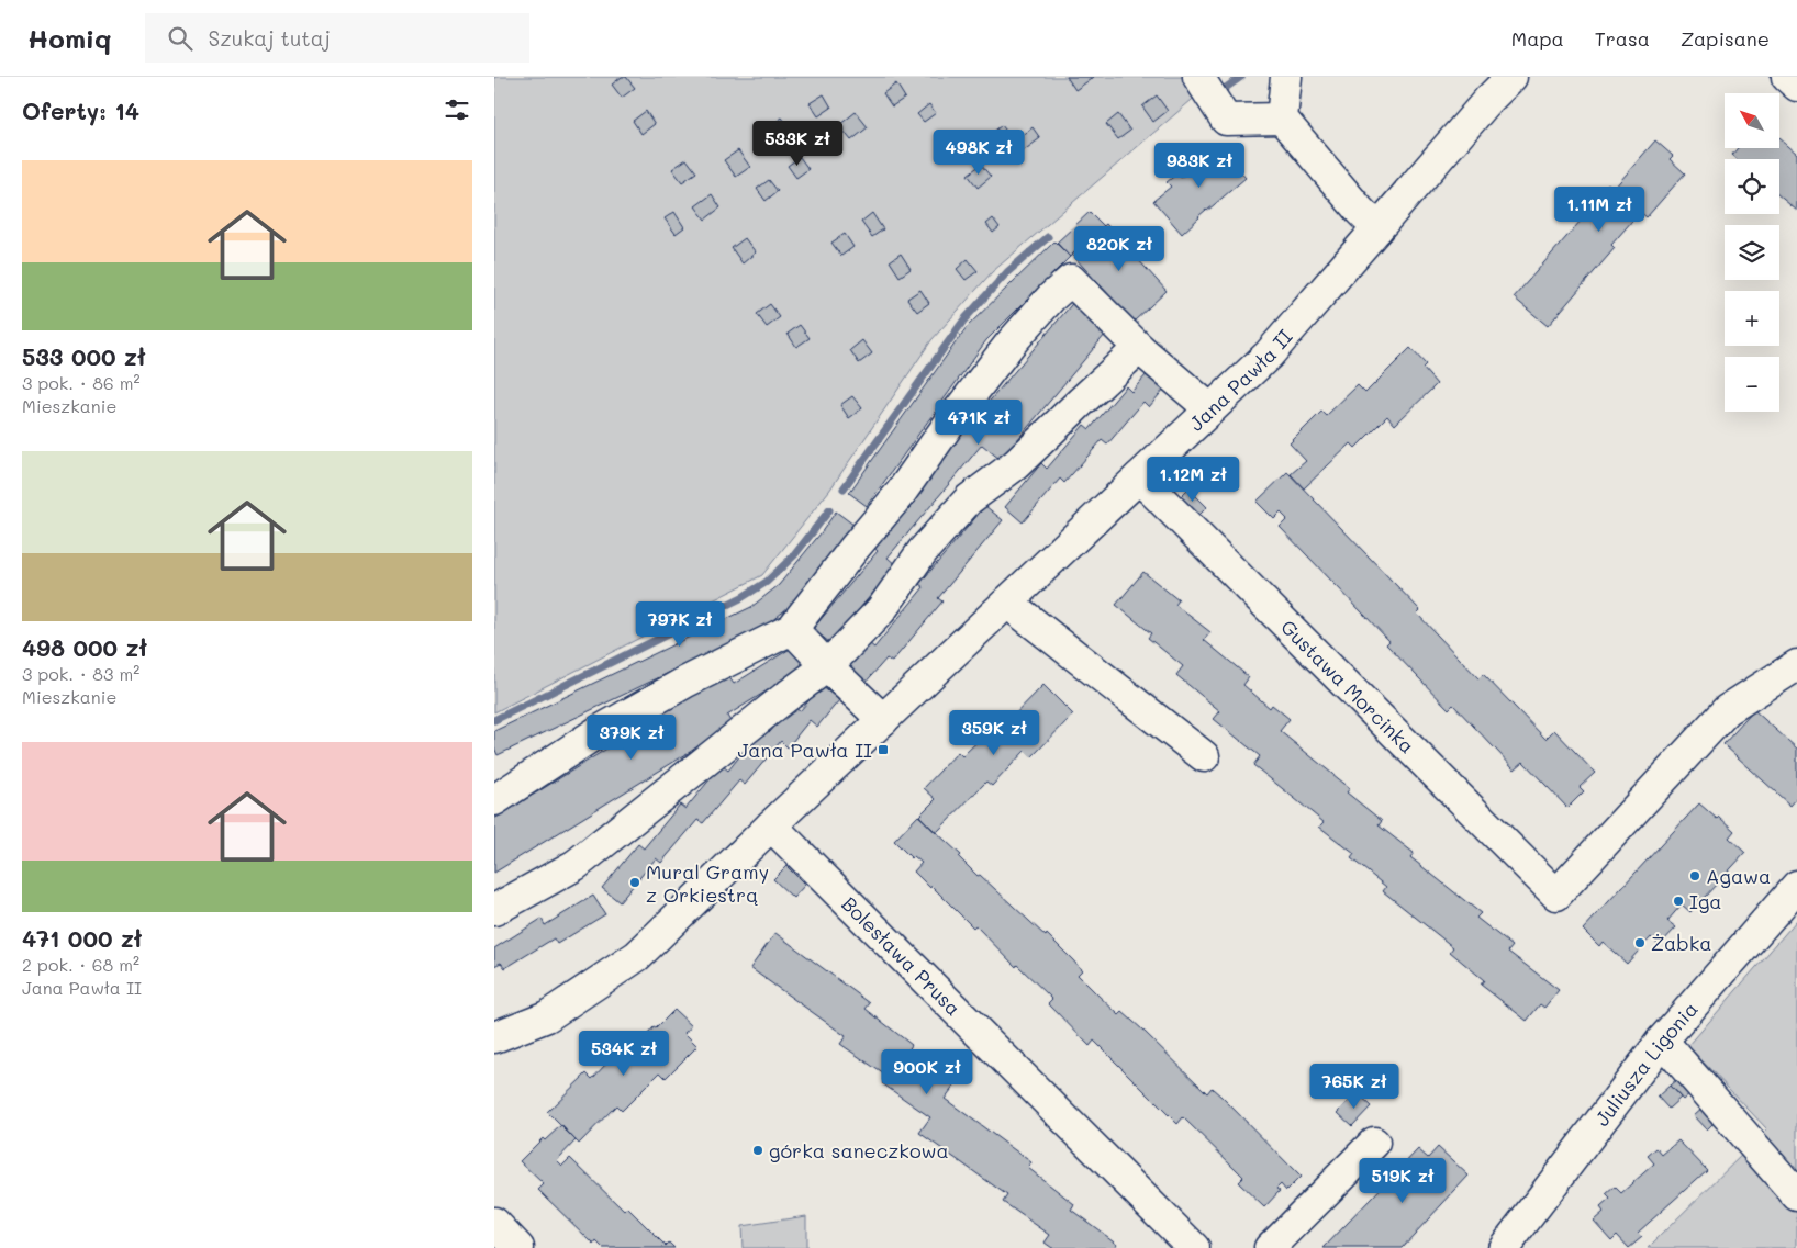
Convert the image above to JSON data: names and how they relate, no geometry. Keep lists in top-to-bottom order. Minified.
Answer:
{"streets":{"street":["Jana Pawła II","Gustawa Morcinka","Bolesława Prusa","Juliusza Ligonia"]},"crossings":[["Jana Pawła II","Gustawa Morcinka"],["Jana Pawła II","Bolesława Prusa"]],"places":{"transit":["Jana Pawła II"],"other":["Agawa","Mural Gramy z Orkiestrą","Iga","Żabka","górka saneczkowa"]},"north":"top left","page":{"header":"Homiq","search":"Szukaj tutaj","nav":["Mapa","Trasa","Zapisane"],"heading":"Oferty: 14","map_buttons":["+","−"],"price":["533K zł","498K zł","983K zł","1.11M zł","820K zł","471K zł","1.12M zł","797K zł","359K zł","379K zł","534K zł","900K zł","765K zł","519K zł"],"list":[{"name":"533 000 zł","note":"3 pok. · 86 m² · Mieszkanie"},{"name":"498 000 zł","note":"3 pok. · 83 m² · Mieszkanie"},{"name":"471 000 zł","note":"2 pok. · 68 m² · Jana Pawła II"}]}}
